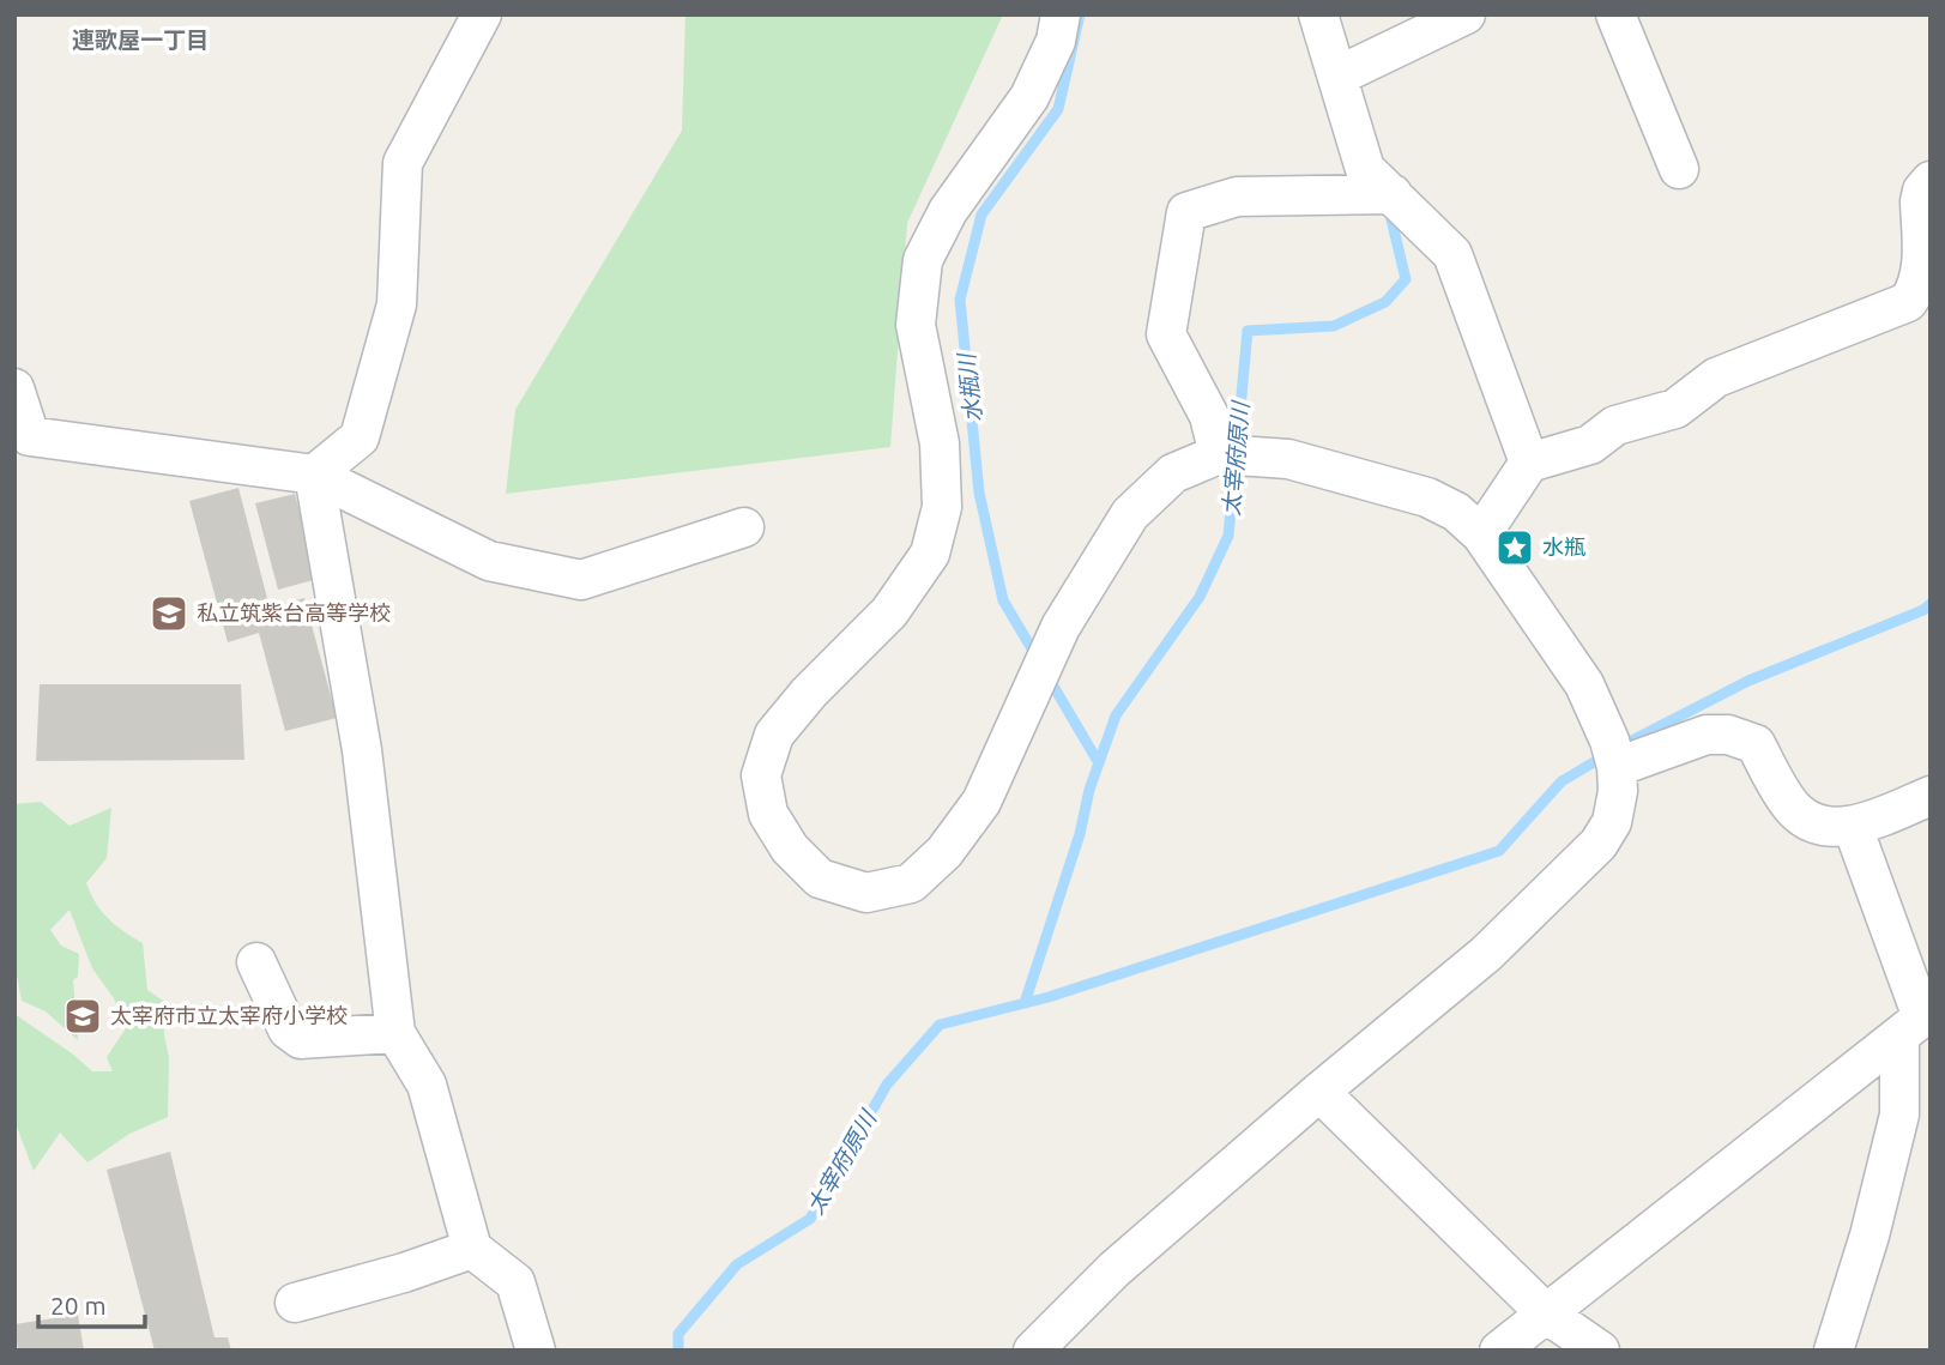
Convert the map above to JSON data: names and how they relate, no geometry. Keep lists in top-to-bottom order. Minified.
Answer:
{"districts":["連歌屋一丁目"],"water":["水瓶川","太宰府原川"],"places":{"place":["水瓶"],"school or university":["私立筑紫台高等学校","太宰府市立太宰府小学校"]},"scale_bar":"20 m"}
